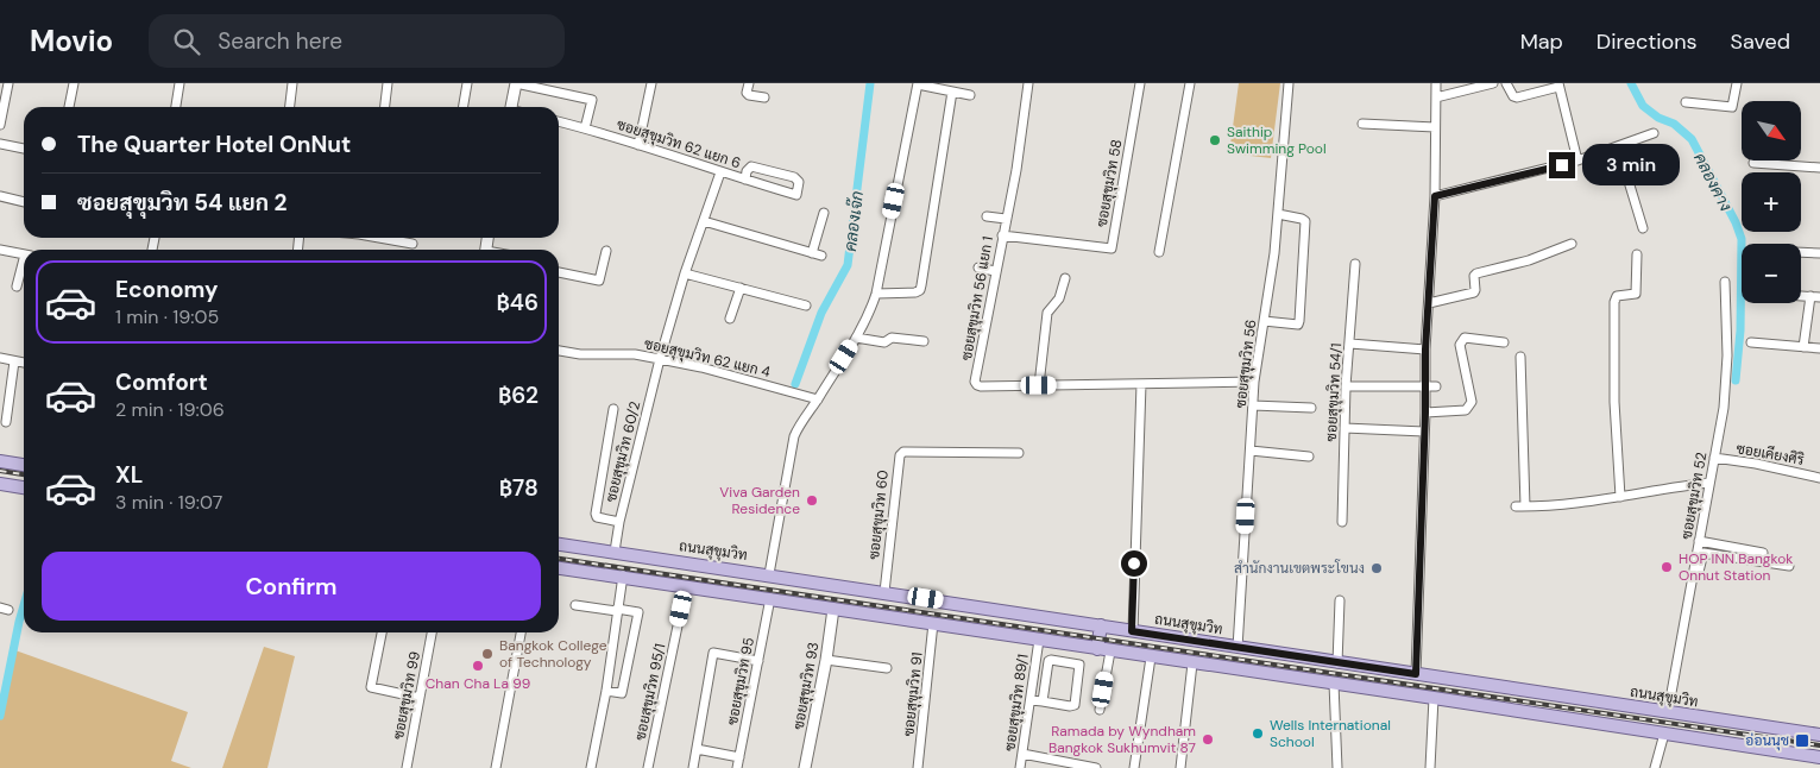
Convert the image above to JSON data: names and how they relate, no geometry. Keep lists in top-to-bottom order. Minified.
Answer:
{"streets":{"main road":["ถนนสุขุมวิท"],"street":["ซอยสุขุมวิท 62 แยก 6","ซอยสุขุมวิท 58","ซอยสุขุมวิท 56 แยก 1","ซอยสุขุมวิท 62 แยก 4","ซอยสุขุมวิท 56","ซอยสุขุมวิท 54/1","ซอยสุขุมวิท 60/2","ซอยเคียงศิริ","ซอยสุขุมวิท 52","ซอยสุขุมวิท 60","ซอยสุขุมวิท 95","ซอยสุขุมวิท 93","ซอยสุขุมวิท 95/1","ซอยสุขุมวิท 91","ซอยสุขุมวิท 99","ซอยสุขุมวิท 89/1"]},"crossings":[["ซอยสุขุมวิท 62 แยก 6","ซอยสุขุมวิท 60/2"],["ซอยสุขุมวิท 58","ซอยสุขุมวิท 56 แยก 1"],["ซอยสุขุมวิท 56 แยก 1","ซอยสุขุมวิท 56"],["ซอยสุขุมวิท 62 แยก 4","ซอยสุขุมวิท 60/2"],["ซอยสุขุมวิท 56","ถนนสุขุมวิท"],["ซอยสุขุมวิท 60/2","ถนนสุขุมวิท"],["ซอยเคียงศิริ","ซอยสุขุมวิท 52"],["ซอยสุขุมวิท 52","ถนนสุขุมวิท"],["ซอยสุขุมวิท 60","ถนนสุขุมวิท"]],"water":["คลองคาง","คลองเจ๊ก"],"places":{"other":["Saithip Swimming Pool","Viva Garden Residence","HOP INN Bangkok Onnut Station","สำนักงานเขตพระโขนง","Bangkok College of Technology","Chan Cha La 99","Wells International School","Ramada by Wyndham Bangkok Sukhumvit 87"],"transit":["อ่อนนุช"]},"north":"bottom right","page":{"header":"Movio","search":"Search here","nav":["Map","Directions","Saved"],"map_buttons":["+","−"],"banner":["The Quarter Hotel OnNut","ซอยสุขุมวิท 54 แยก 2"],"bubble":"3 min","list":[{"name":"Economy","note":"1 min · 19:05","value":"฿46"},{"name":"Comfort","note":"2 min · 19:06","value":"฿62"},{"name":"XL","note":"3 min · 19:07","value":"฿78"}],"buttons":"Confirm"}}
